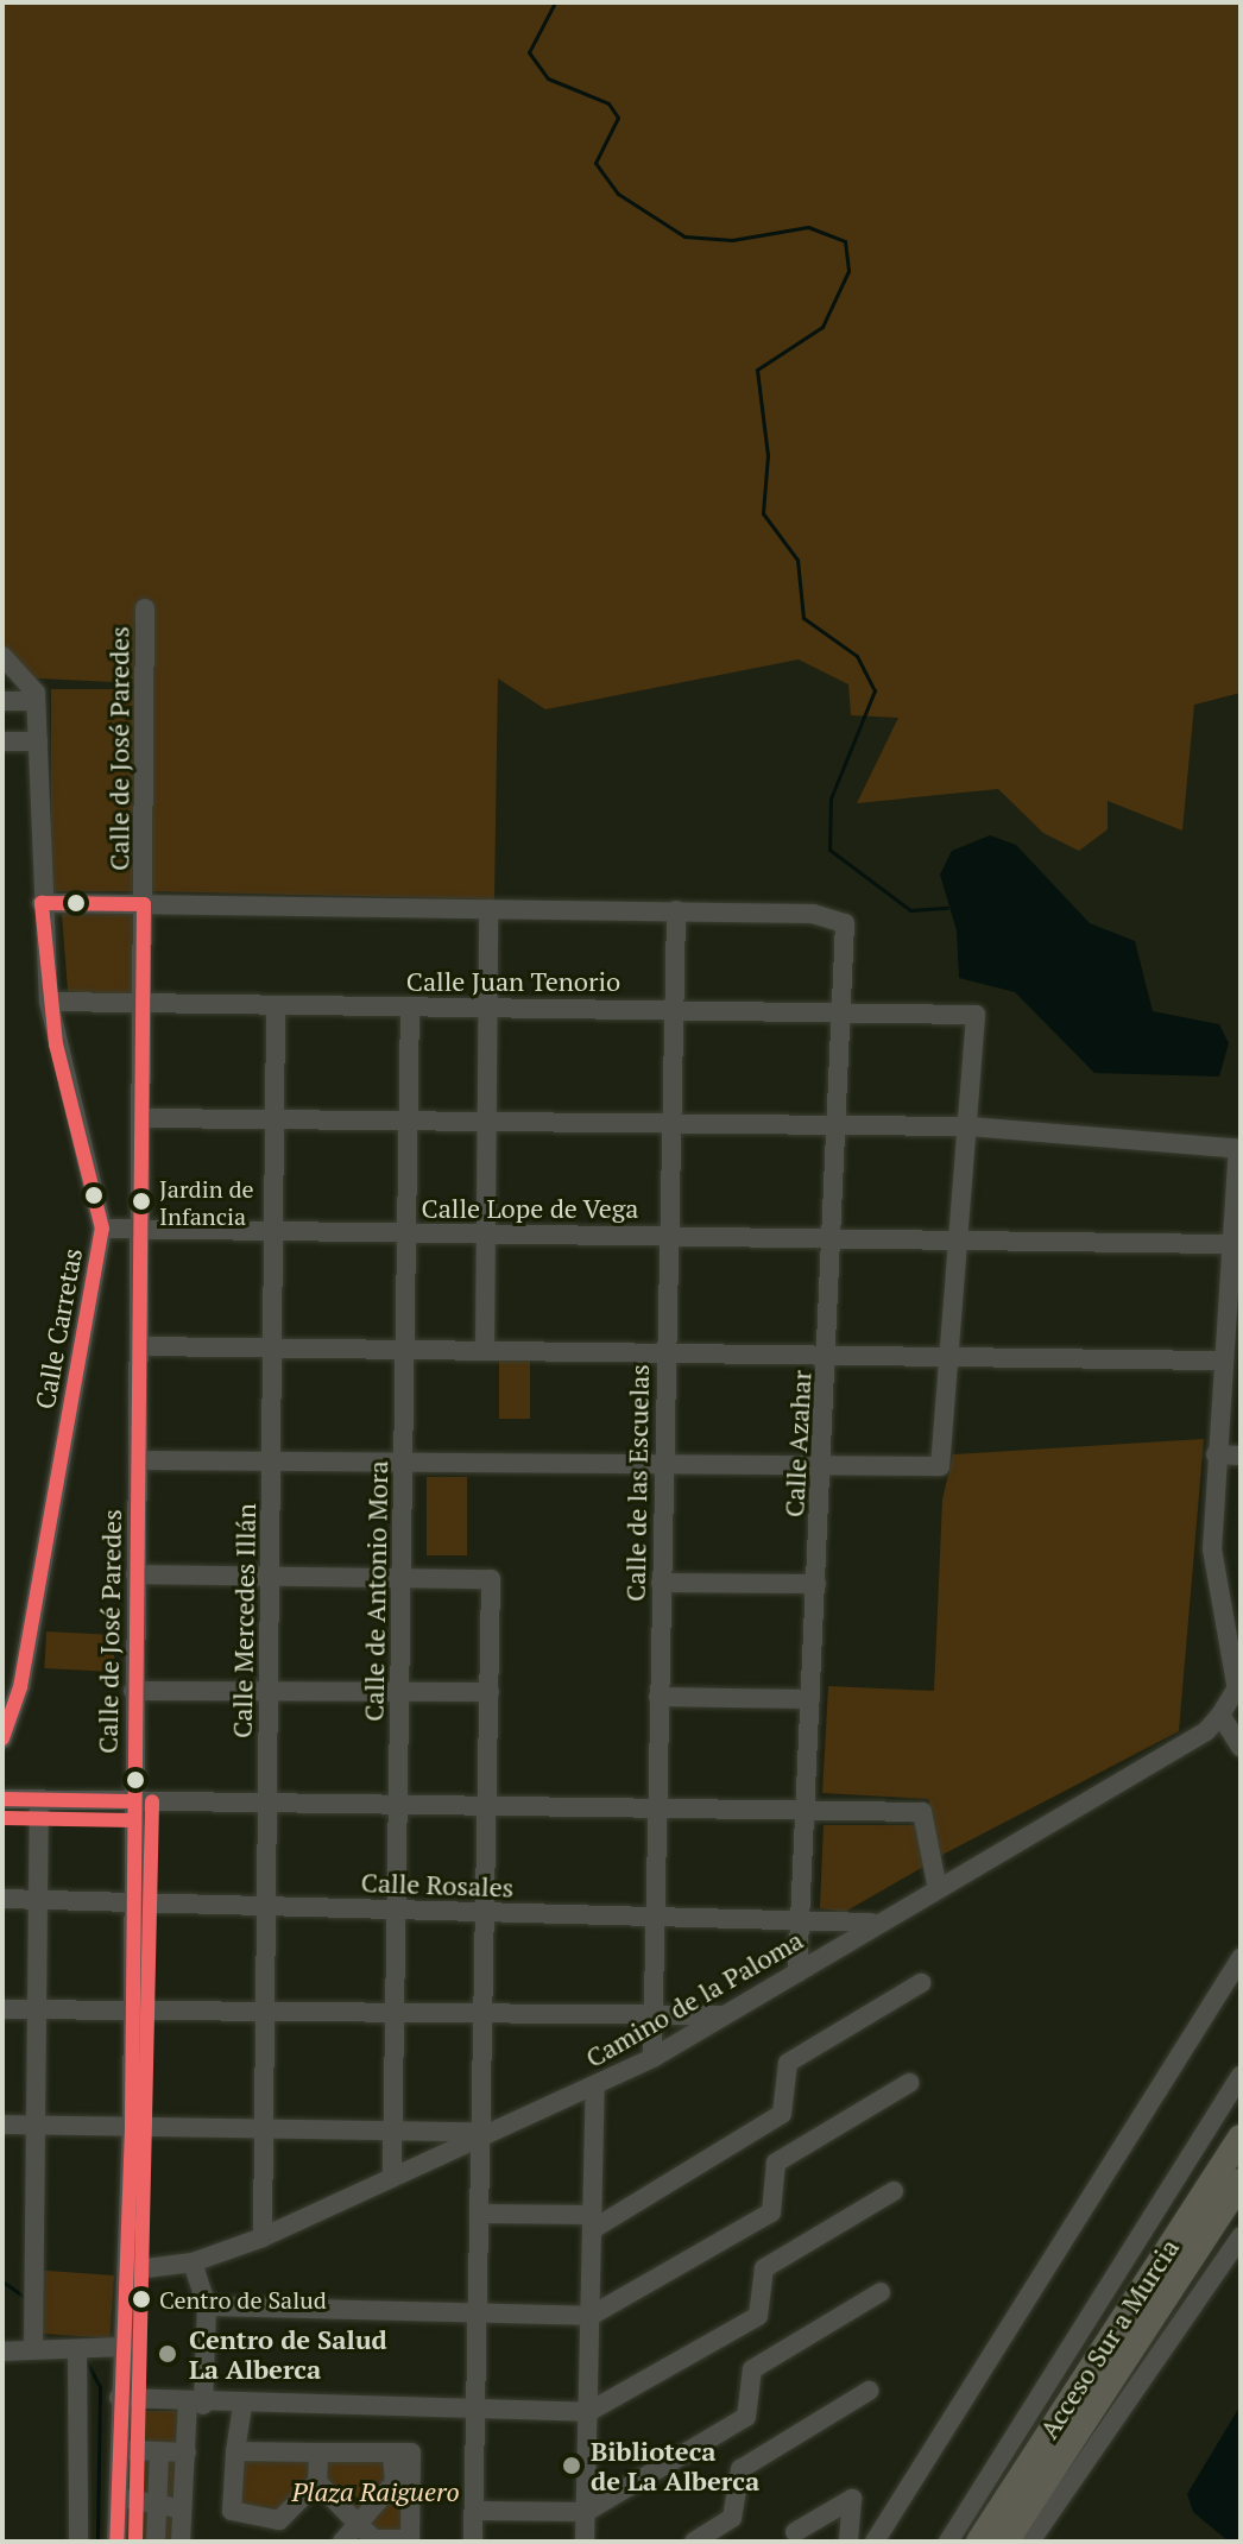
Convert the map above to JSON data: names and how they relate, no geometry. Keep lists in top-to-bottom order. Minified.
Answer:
{"streets":{"highway":["Acceso Sur a Murcia"],"street":["Calle de José Paredes","Calle Juan Tenorio","Calle Lope de Vega","Calle Carretas","Calle Azahar","Calle de las Escuelas","Calle de Antonio Mora","Calle Mercedes Illán","Calle Rosales","Camino de la Paloma"]},"crossings":[["Calle de José Paredes","Calle Juan Tenorio"],["Calle de José Paredes","Calle Lope de Vega"],["Calle de José Paredes","Calle Rosales"],["Calle de José Paredes","Camino de la Paloma"],["Calle Juan Tenorio","Calle Carretas"],["Calle Juan Tenorio","Calle Azahar"],["Calle Juan Tenorio","Calle de las Escuelas"],["Calle Juan Tenorio","Calle de Antonio Mora"],["Calle Juan Tenorio","Calle Mercedes Illán"],["Calle Lope de Vega","Calle Carretas"],["Calle Lope de Vega","Calle Azahar"],["Calle Lope de Vega","Calle de las Escuelas"],["Calle Lope de Vega","Calle de Antonio Mora"],["Calle Lope de Vega","Calle Mercedes Illán"],["Calle Azahar","Calle de las Escuelas"],["Calle Azahar","Calle Rosales"],["Calle Azahar","Camino de la Paloma"],["Calle de las Escuelas","Calle Rosales"],["Calle de las Escuelas","Camino de la Paloma"],["Calle de Antonio Mora","Calle Rosales"],["Calle de Antonio Mora","Camino de la Paloma"],["Calle Mercedes Illán","Calle Rosales"],["Calle Mercedes Illán","Camino de la Paloma"],["Calle Rosales","Camino de la Paloma"]],"parks":["Plaza Raiguero"],"places":["Jardin de Infancia","Centro de Salud","Centro de Salud La Alberca","Biblioteca de La Alberca"]}
